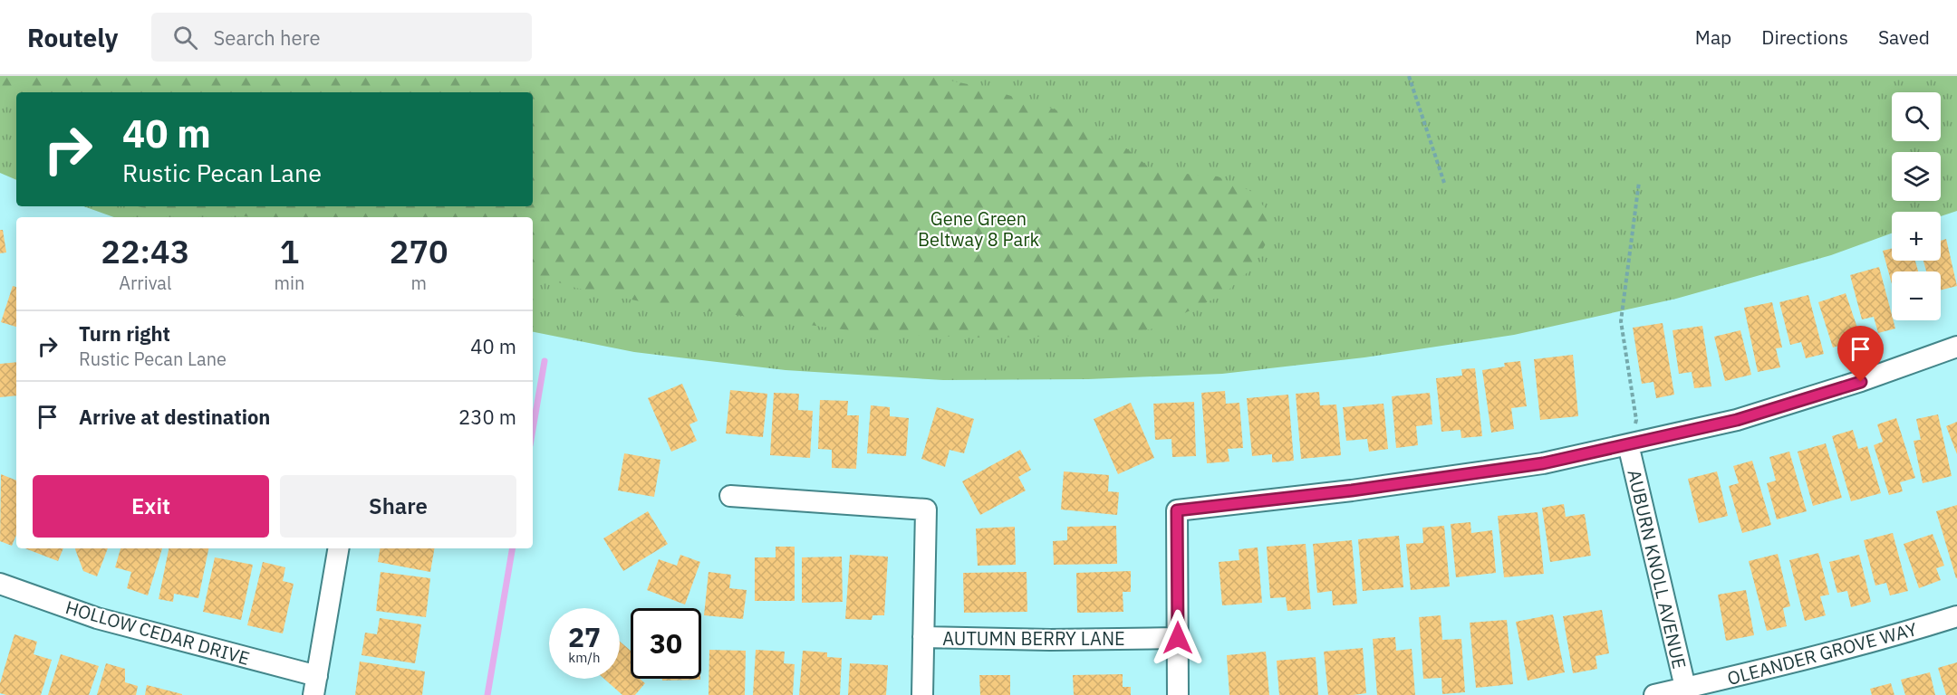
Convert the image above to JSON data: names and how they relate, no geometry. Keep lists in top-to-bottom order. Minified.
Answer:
{"streets":{"street":["AUBURN KNOLL AVENUE","HOLLOW CEDAR DRIVE","AUTUMN BERRY LANE","OLEANDER GROVE WAY"]},"crossings":[["AUBURN KNOLL AVENUE","OLEANDER GROVE WAY"]],"parks":["Gene Green Beltway 8 Park"],"page":{"header":"Routely","search":"Search here","nav":["Map","Directions","Saved"],"map_buttons":["+","−"],"turn":["40 m","Rustic Pecan Lane"],"eta":["22:43","Arrival","1","min","270","m"],"list":[{"name":"Turn right","note":"Rustic Pecan Lane","value":"40 m"},{"name":"Arrive at destination","value":"230 m"}],"buttons":["Exit","Share"],"speed":"27 km/h","limit":"30"}}
